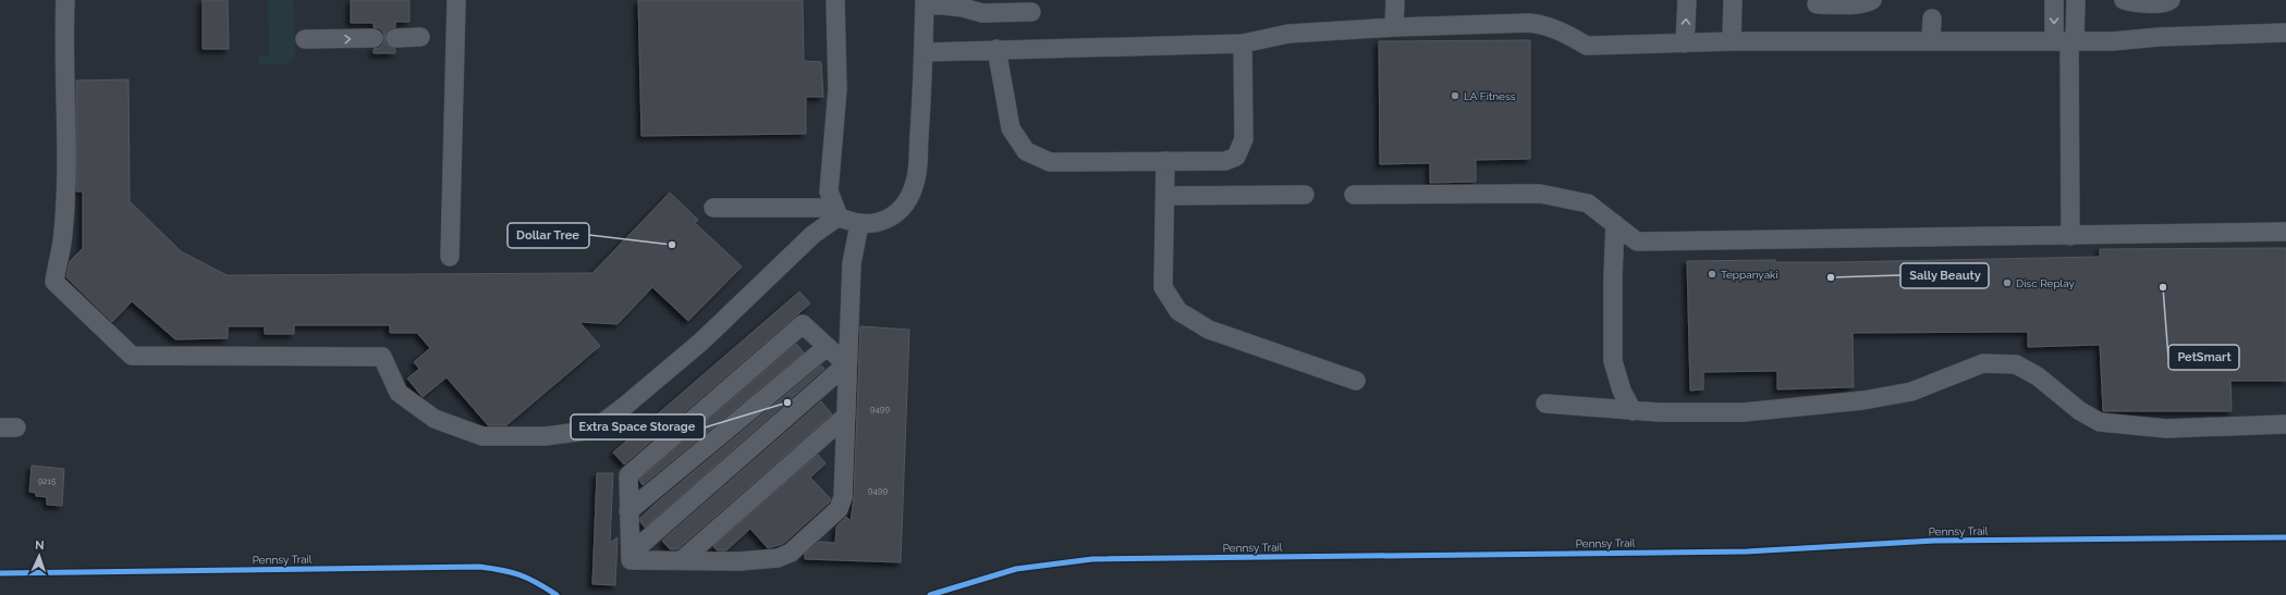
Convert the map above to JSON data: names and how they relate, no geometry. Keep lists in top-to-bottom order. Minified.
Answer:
{"streets":{"cycle path":["Pennsy Trail"]},"places":["LA Fitness","Dollar Tree","Teppanyaki","Sally Beauty","Disc Replay","PetSmart","Extra Space Storage"],"house_numbers":["9499","9215","9499"],"north":"top"}
